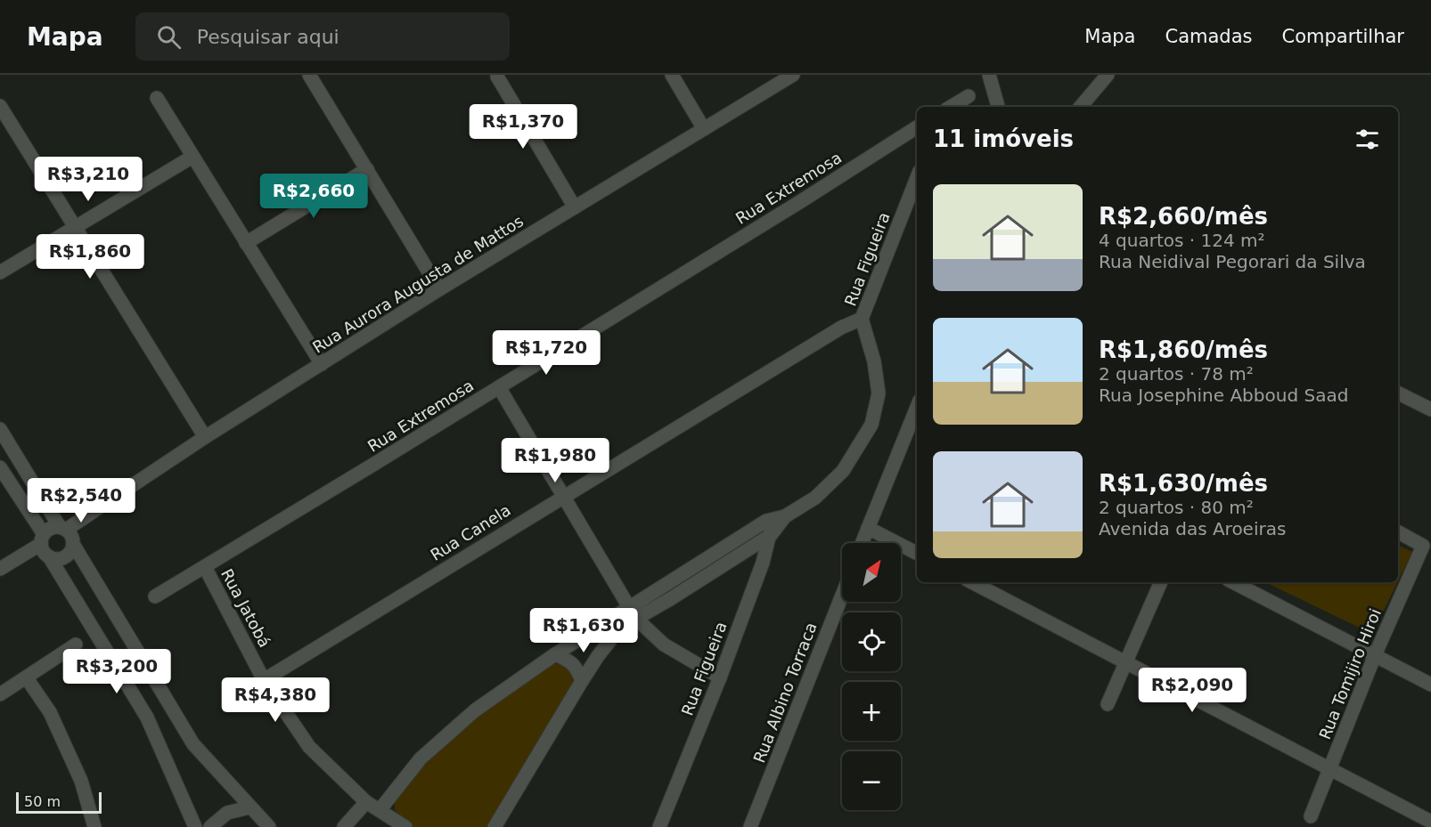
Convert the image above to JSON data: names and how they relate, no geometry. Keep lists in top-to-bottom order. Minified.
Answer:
{"streets":{"street":["Rua Extremosa","Rua Figueira","Rua Aurora Augusta de Mattos","Rua Canela","Rua Jatobá","Rua Tomijiro Hiroi","Rua Albino Torraca"]},"crossings":[["Rua Extremosa","Rua Jatobá"],["Rua Figueira","Rua Canela"],["Rua Canela","Rua Jatobá"]],"scale_bar":"50 m","north":"top right","page":{"header":"Mapa","search":"Pesquisar aqui","nav":["Mapa","Camadas","Compartilhar"],"price":["R$1,370","R$3,210","R$2,660","R$1,860","R$1,720","R$1,980","R$2,540","R$1,630","R$3,200","R$2,090","R$4,380"],"heading":"11 imóveis","list":[{"name":"R$2,660/mês","note":"4 quartos · 124 m² · Rua Neidival Pegorari da Silva"},{"name":"R$1,860/mês","note":"2 quartos · 78 m² · Rua Josephine Abboud Saad"},{"name":"R$1,630/mês","note":"2 quartos · 80 m² · Avenida das Aroeiras"}],"map_buttons":["+","−"],"scale":"50 m"}}
